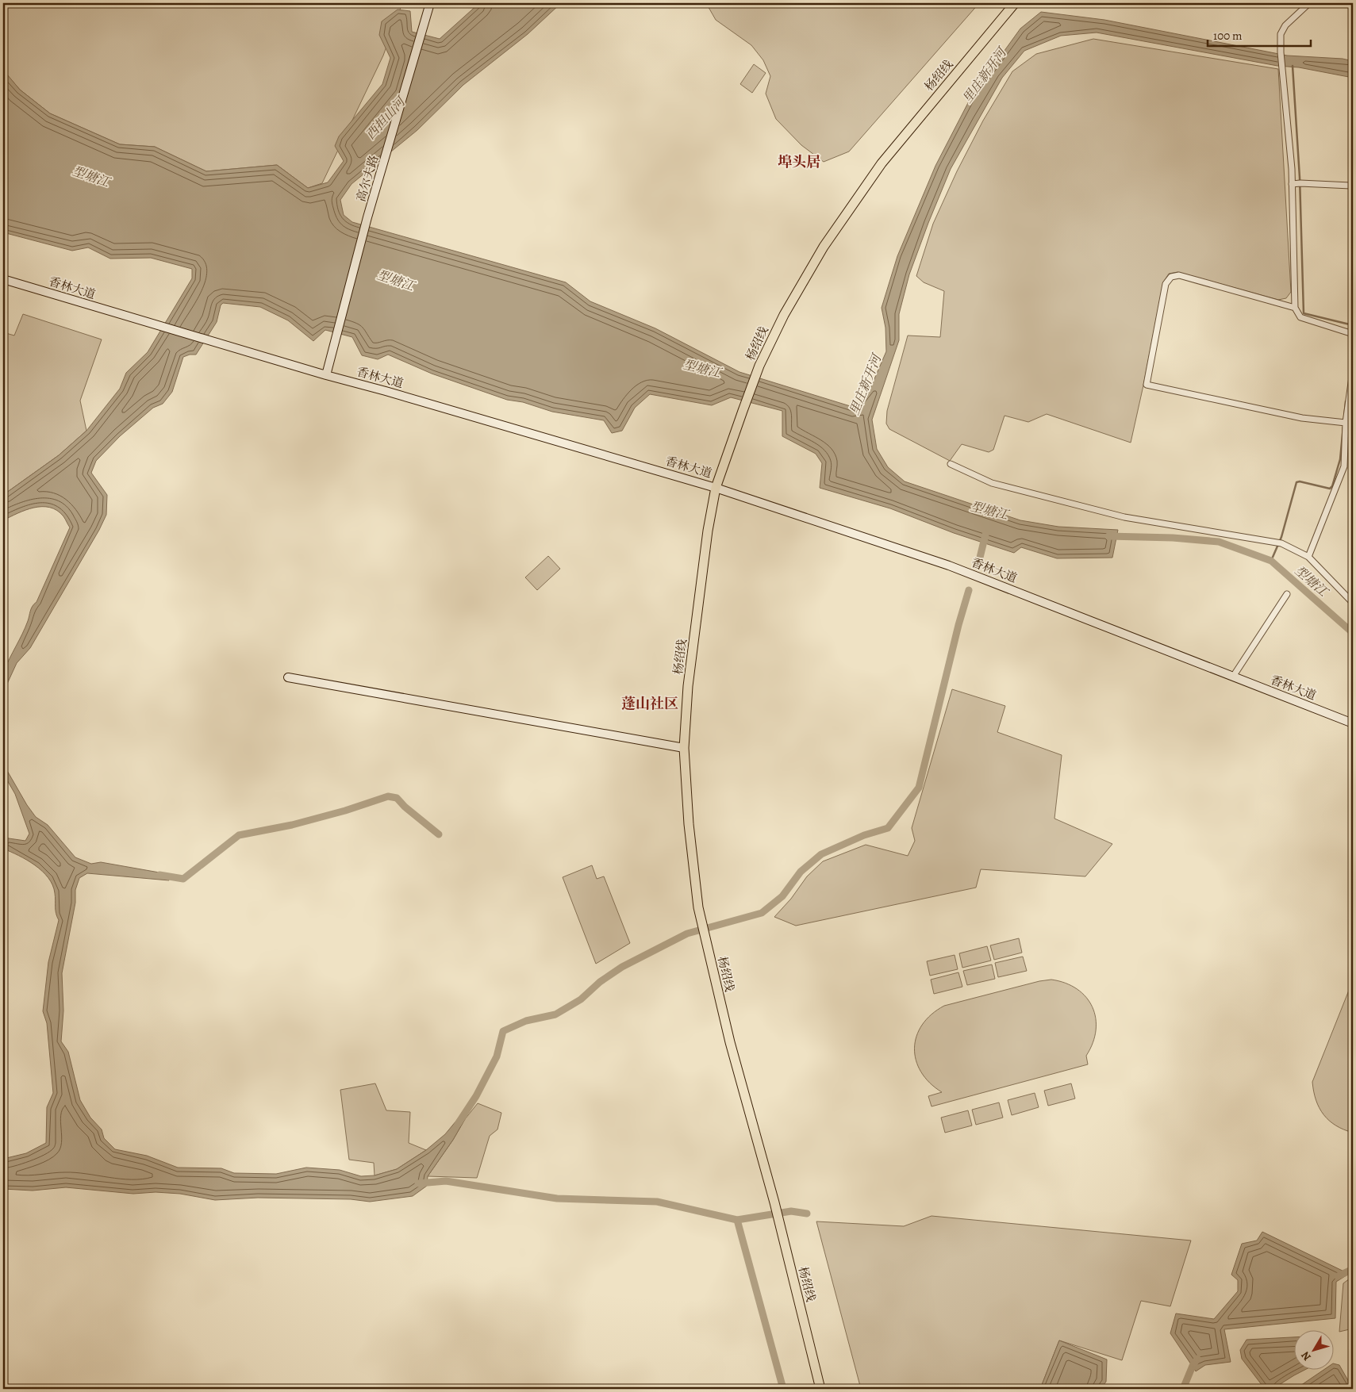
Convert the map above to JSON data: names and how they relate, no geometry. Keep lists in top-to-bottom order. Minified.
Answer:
{"streets":{"main road":["杨绍线"],"street":["高尔夫路","香林大道"]},"crossings":[["杨绍线","香林大道"],["高尔夫路","香林大道"]],"districts":["埠头居","蓬山社区"],"water":["里庄新开河","西担山河","型塘江"],"scale_bar":"100 m","north":"bottom left"}
